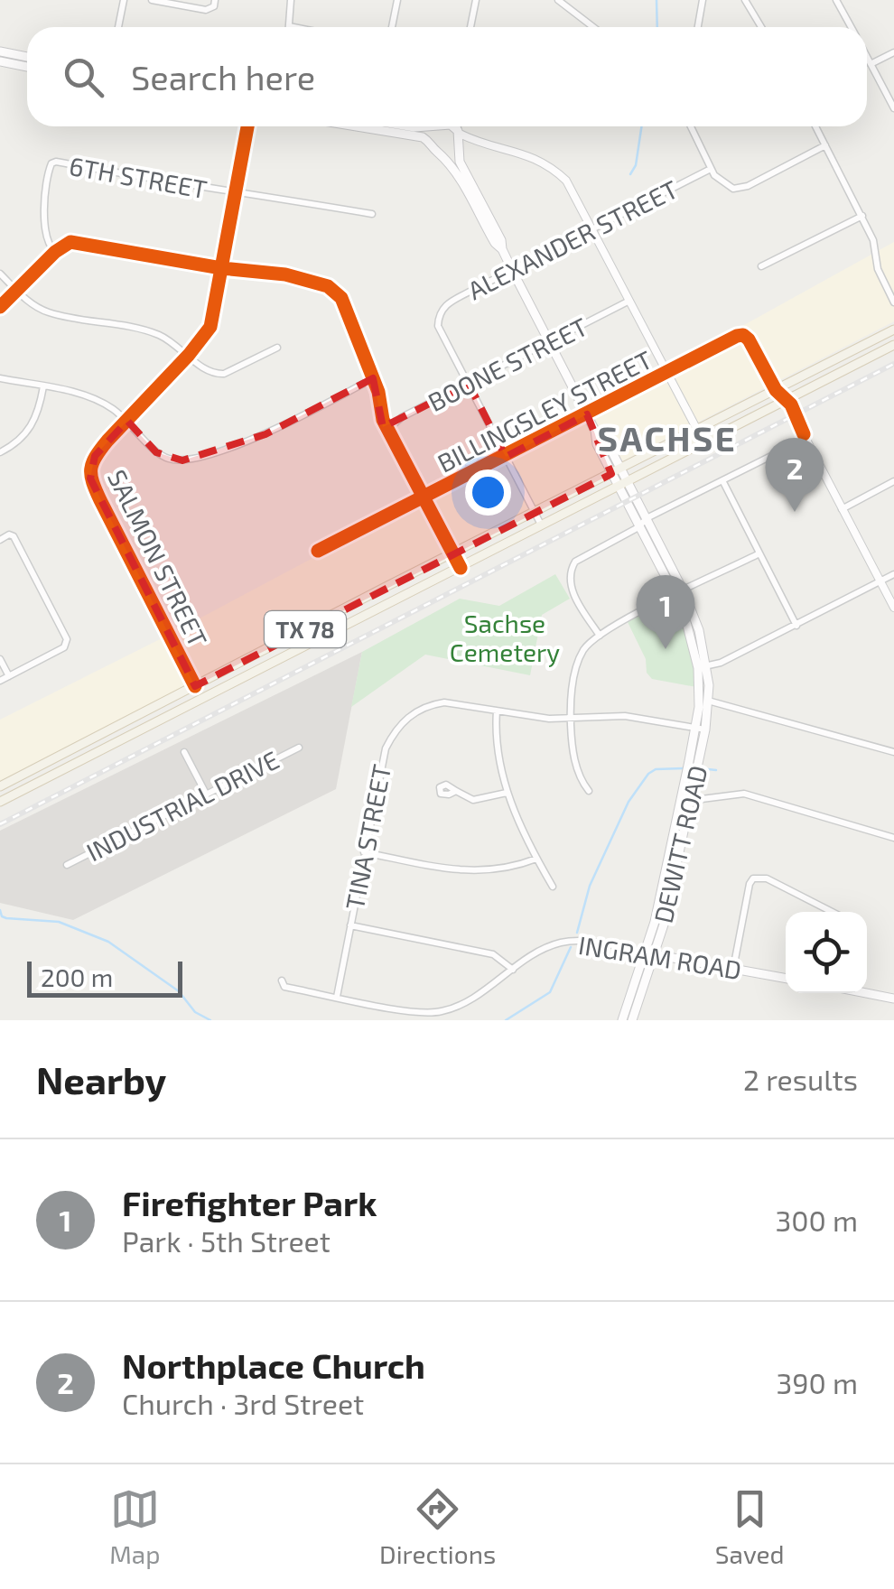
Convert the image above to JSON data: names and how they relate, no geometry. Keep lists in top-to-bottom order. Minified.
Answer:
{"streets":{"main road":["TX 78","DEWITT ROAD","INGRAM ROAD"],"street":["6TH STREET","ALEXANDER STREET","BOONE STREET","BILLINGSLEY STREET","SALMON STREET","INDUSTRIAL DRIVE","TINA STREET"]},"crossings":[["6TH STREET","SALMON STREET"],["ALEXANDER STREET","BOONE STREET"],["BILLINGSLEY STREET","TX 78"],["SALMON STREET","TX 78"],["TINA STREET","DEWITT ROAD"],["TINA STREET","INGRAM ROAD"],["DEWITT ROAD","INGRAM ROAD"]],"districts":["SACHSE"],"parks":["Sachse Cemetery"],"scale_bar":"200 m","page":{"search":"Search here","pins":["2","1"],"scale":"200 m","heading":["Nearby","2 results"],"list":[{"mark":"1","name":"Firefighter Park","note":"Park · 5th Street","value":"300 m"},{"mark":"2","name":"Northplace Church","note":"Church · 3rd Street","value":"390 m"}],"nav":["Map","Directions","Saved"]}}
